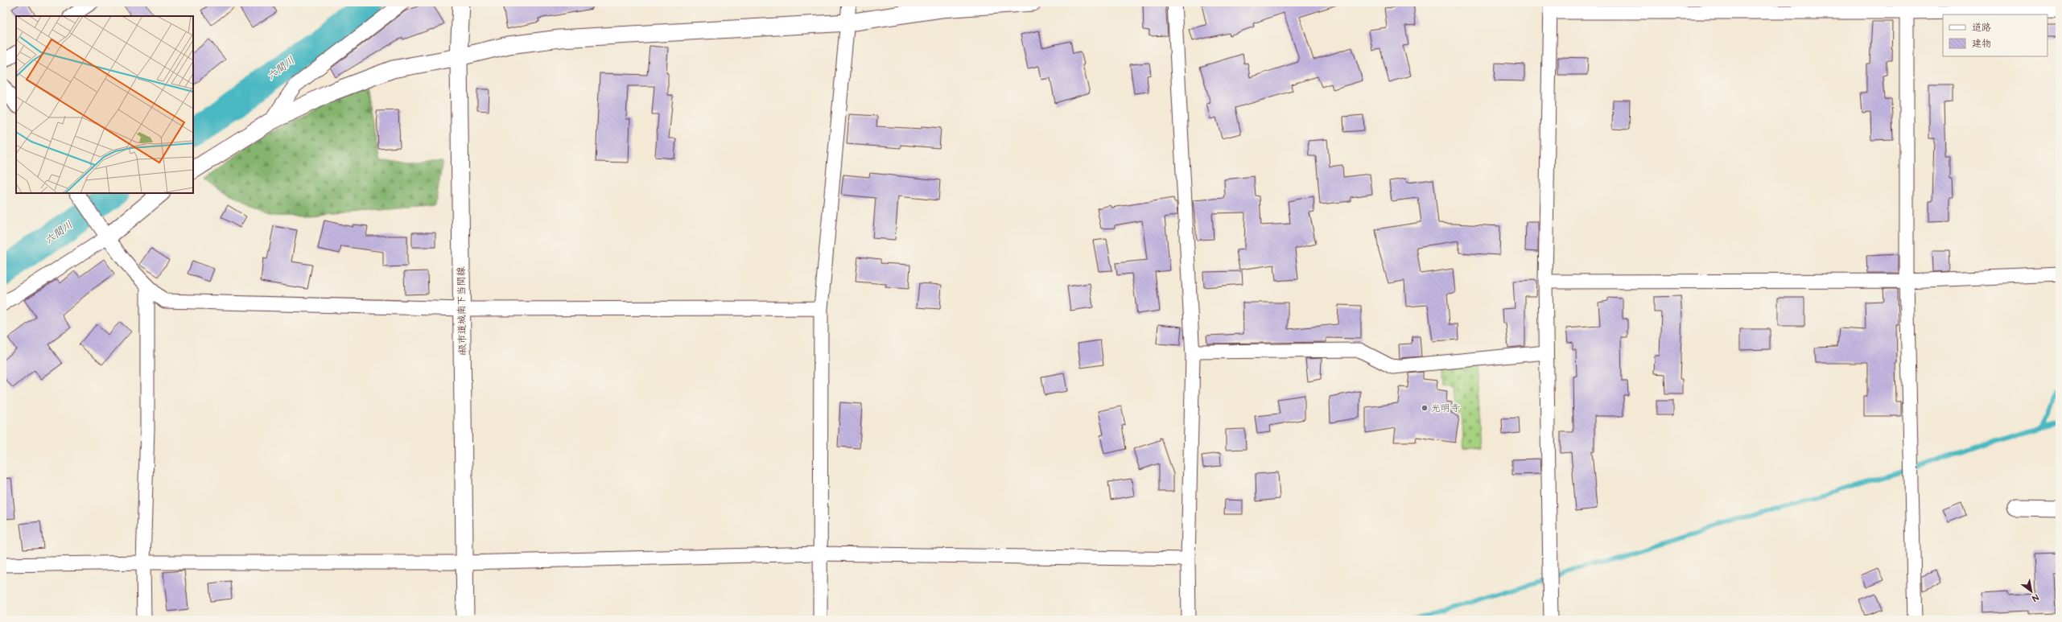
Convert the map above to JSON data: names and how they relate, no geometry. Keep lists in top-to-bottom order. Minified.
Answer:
{"streets":{"street":["1級市道城南下当間線"]},"water":["六間川"],"places":["光明寺"],"legend":["道路","建物"],"north":"bottom right"}
